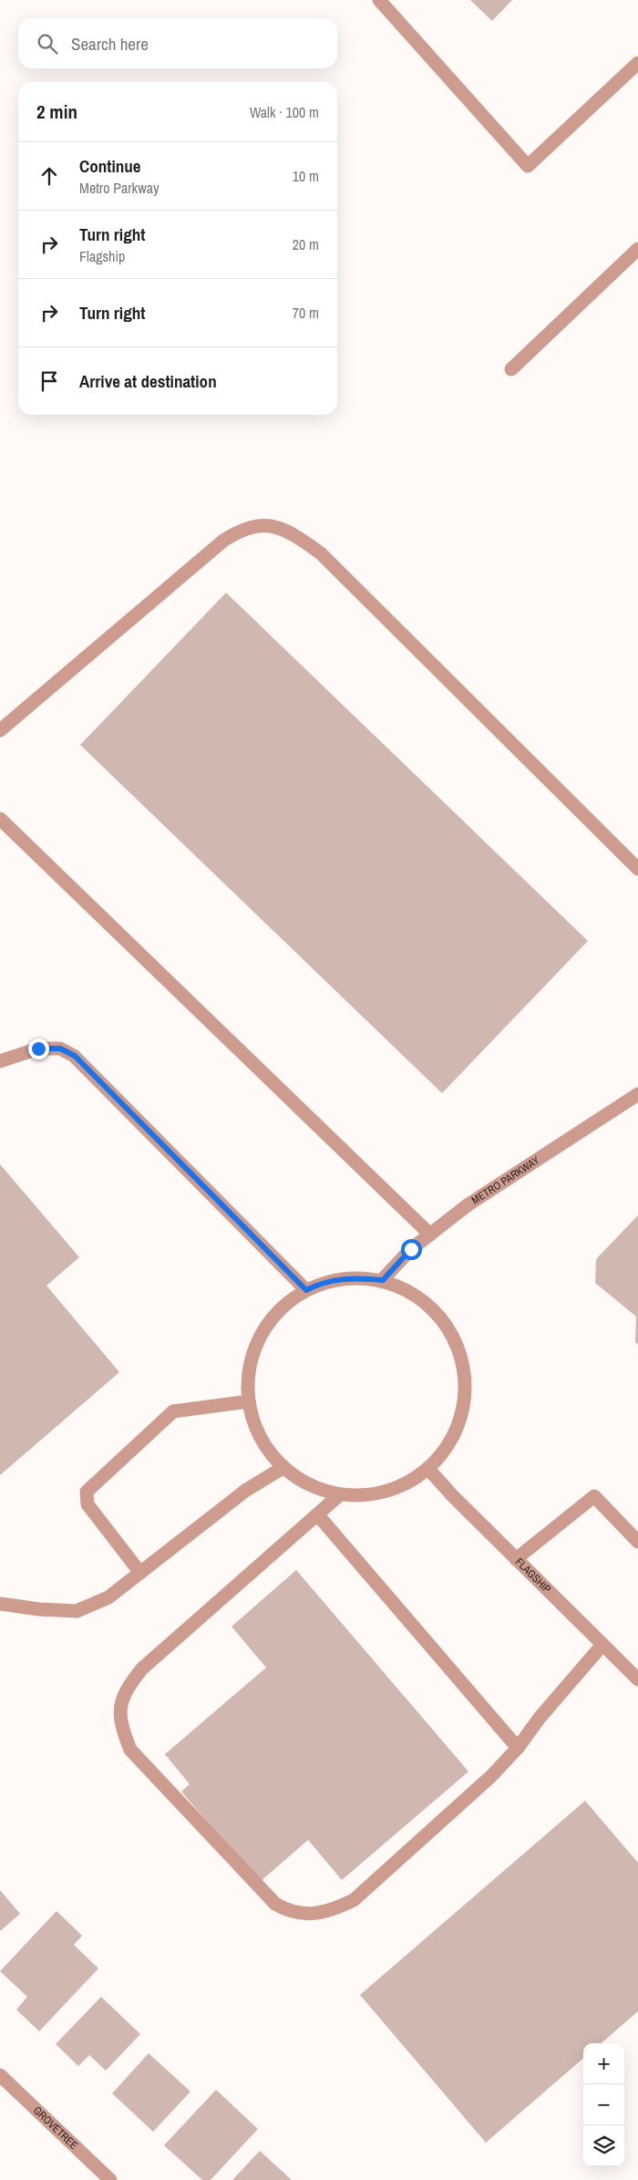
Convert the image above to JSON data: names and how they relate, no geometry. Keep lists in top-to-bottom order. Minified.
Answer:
{"streets":{"street":["METRO PARKWAY","FLAGSHIP","GROVETREE"]},"page":{"search":"Search here","heading":["2 min","Walk · 100 m"],"list":[["Continue","Metro Parkway","10 m"],["Turn right","Flagship","20 m"],["Turn right","70 m"],"Arrive at destination"],"map_buttons":["+","−"]}}
